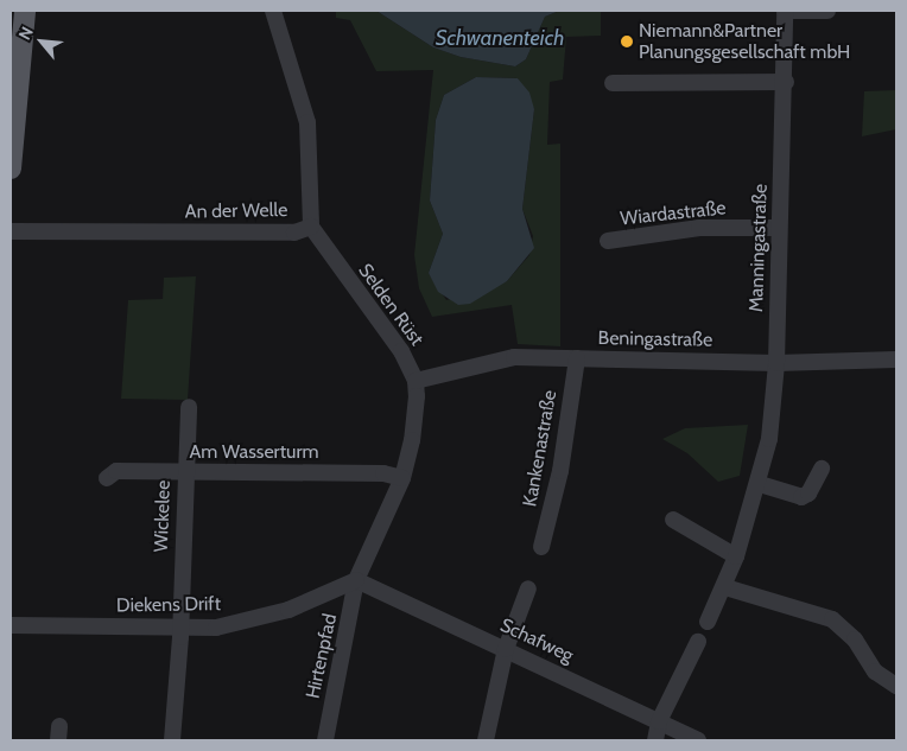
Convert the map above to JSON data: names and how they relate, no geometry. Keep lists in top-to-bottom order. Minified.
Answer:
{"streets":{"street":["An der Welle","Wiardastraße","Manningastraße","Selden Rüst","Beningastraße","Kankenastraße","Am Wasserturm","Wickelee","Diekens Drift","Schafweg","Hirtenpfad"]},"crossings":[["An der Welle","Selden Rüst"],["Wiardastraße","Manningastraße"],["Manningastraße","Beningastraße"],["Selden Rüst","Beningastraße"],["Selden Rüst","Am Wasserturm"],["Selden Rüst","Diekens Drift"],["Selden Rüst","Schafweg"],["Selden Rüst","Hirtenpfad"],["Beningastraße","Kankenastraße"],["Am Wasserturm","Wickelee"],["Wickelee","Diekens Drift"],["Diekens Drift","Schafweg"],["Diekens Drift","Hirtenpfad"],["Schafweg","Hirtenpfad"]],"water":["Schwanenteich"],"places":["Niemann&Partner Planungsgesellschaft mbH"],"north":"top left"}
